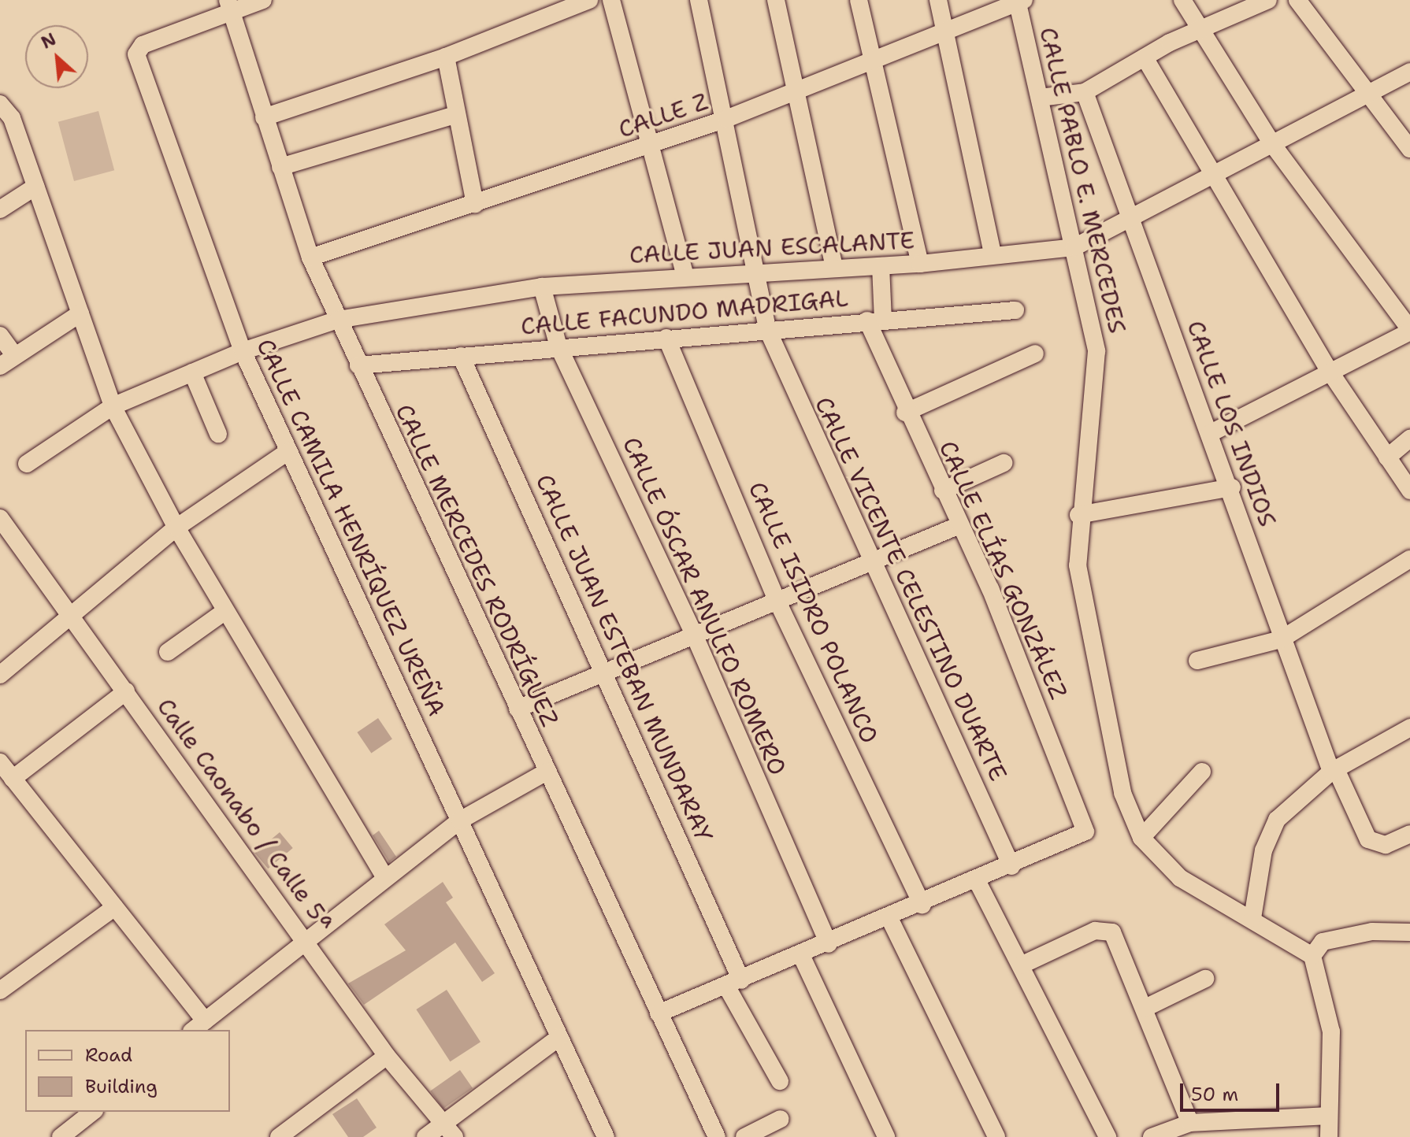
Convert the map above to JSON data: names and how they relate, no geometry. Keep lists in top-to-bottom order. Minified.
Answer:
{"streets":{"street":["CALLE Z","CALLE PABLO E. MERCEDES","CALLE JUAN ESCALANTE","CALLE FACUNDO MADRIGAL","CALLE LOS INDIOS","CALLE CAMILA HENRÍQUEZ UREÑA","CALLE MERCEDES RODRÍGUEZ","CALLE ELÍAS GONZÁLEZ","CALLE VICENTE CELESTINO DUARTE","CALLE ÓSCAR ANULFO ROMERO","CALLE ISIDRO POLANCO","CALLE JUAN ESTEBAN MUNDARAY","Calle Caonabo / Calle 5ª"]},"crossings":[["CALLE Z","CALLE PABLO E. MERCEDES"],["CALLE Z","CALLE MERCEDES RODRÍGUEZ"],["CALLE Z","CALLE VICENTE CELESTINO DUARTE"],["CALLE PABLO E. MERCEDES","CALLE JUAN ESCALANTE"],["CALLE JUAN ESCALANTE","CALLE LOS INDIOS"],["CALLE JUAN ESCALANTE","CALLE CAMILA HENRÍQUEZ UREÑA"],["CALLE JUAN ESCALANTE","CALLE MERCEDES RODRÍGUEZ"],["CALLE JUAN ESCALANTE","CALLE ELÍAS GONZÁLEZ"],["CALLE JUAN ESCALANTE","CALLE VICENTE CELESTINO DUARTE"],["CALLE JUAN ESCALANTE","CALLE ÓSCAR ANULFO ROMERO"],["CALLE FACUNDO MADRIGAL","CALLE MERCEDES RODRÍGUEZ"],["CALLE FACUNDO MADRIGAL","CALLE ELÍAS GONZÁLEZ"],["CALLE FACUNDO MADRIGAL","CALLE VICENTE CELESTINO DUARTE"],["CALLE FACUNDO MADRIGAL","CALLE ÓSCAR ANULFO ROMERO"],["CALLE FACUNDO MADRIGAL","CALLE ISIDRO POLANCO"],["CALLE FACUNDO MADRIGAL","CALLE JUAN ESTEBAN MUNDARAY"],["CALLE CAMILA HENRÍQUEZ UREÑA","CALLE MERCEDES RODRÍGUEZ"],["CALLE ELÍAS GONZÁLEZ","CALLE VICENTE CELESTINO DUARTE"]],"legend":["Road","Building"],"scale_bar":"50 m","north":"top left"}
